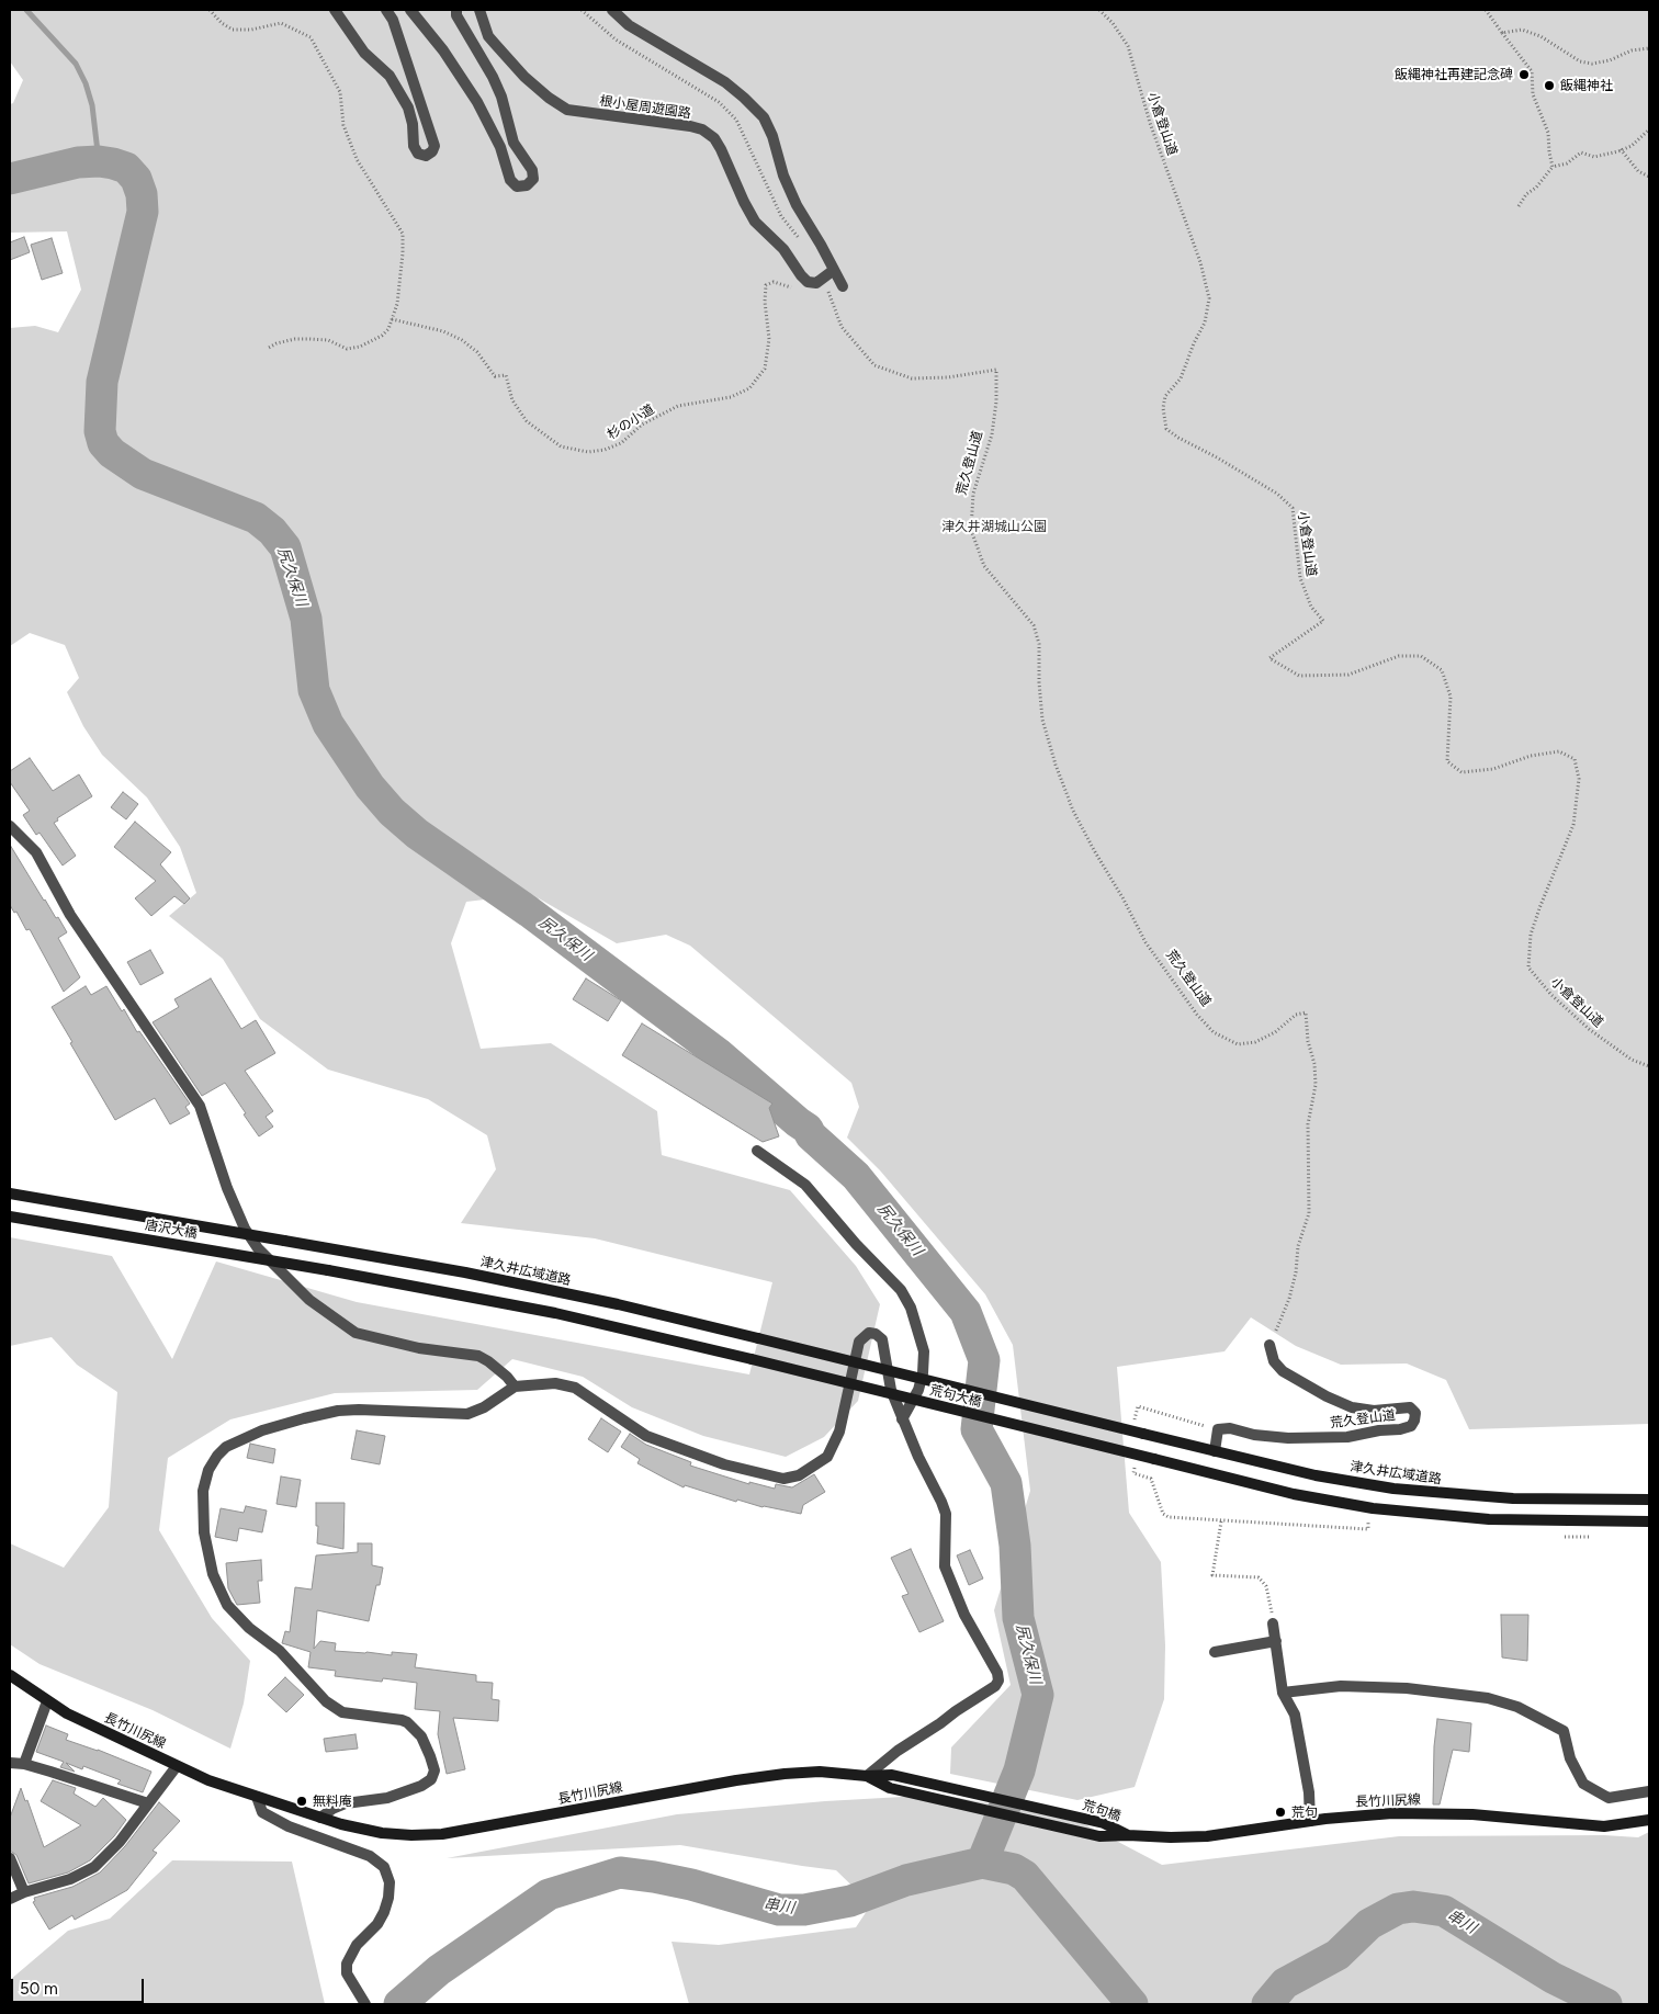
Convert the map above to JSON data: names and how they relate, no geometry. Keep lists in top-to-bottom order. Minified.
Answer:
{"streets":{"main road":["唐沢大橋","津久井広域道路","荒句大橋","長竹川尻線","荒句橋"],"street":["根小屋周遊園路","荒久登山道"],"path":["小倉登山道","杉の小道"]},"crossings":[["唐沢大橋","津久井広域道路"],["唐沢大橋","荒句大橋"],["津久井広域道路","荒句大橋"],["長竹川尻線","荒句橋"]],"water":["尻久保川","串川"],"parks":["津久井湖城山公園"],"places":["飯縄神社再建記念碑","飯縄神社","無料庵","荒句"],"scale_bar":"50 m"}
